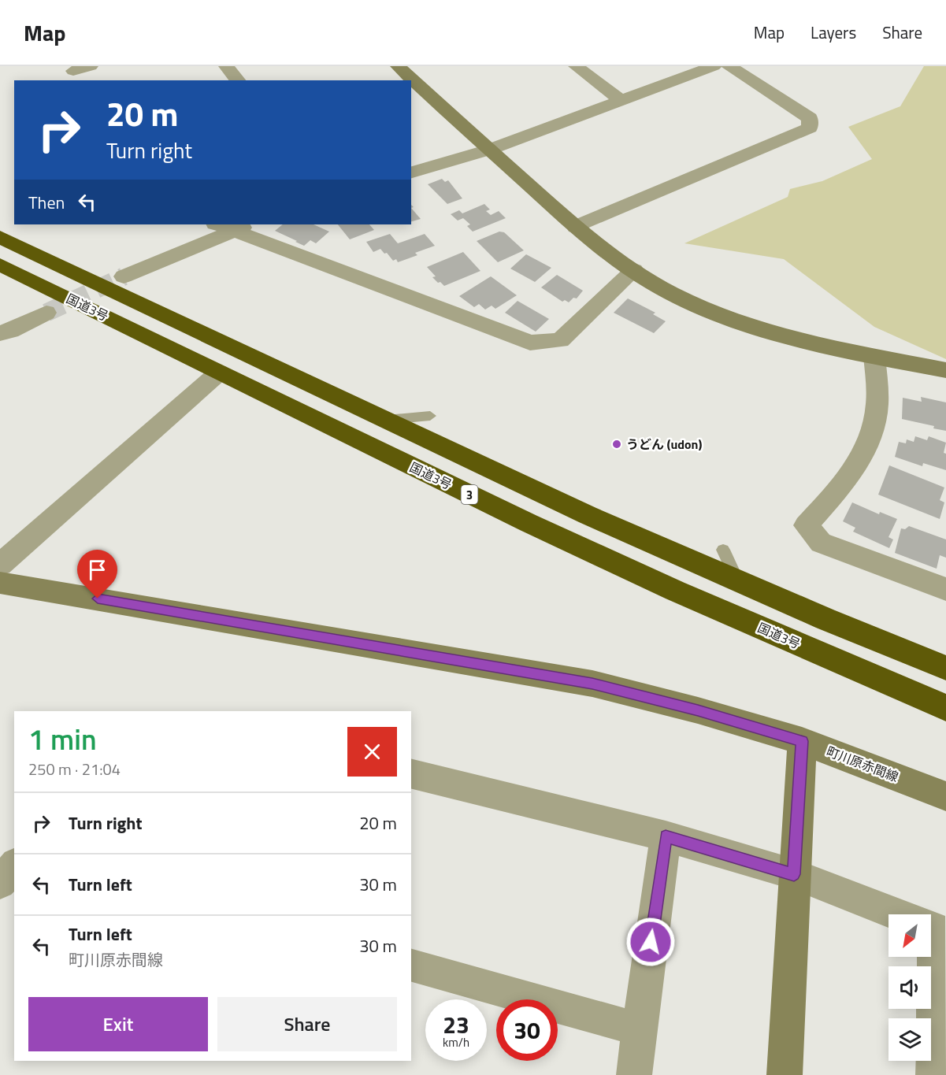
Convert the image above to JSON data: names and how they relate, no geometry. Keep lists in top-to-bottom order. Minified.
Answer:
{"streets":{"highway":["国道3号","3"],"street":["町川原赤間線"]},"places":["うどん (udon)"],"north":"bottom left","page":{"header":"Map","nav":["Map","Layers","Share"],"turn":["20 m","Turn right"],"then":"Then","heading":["1 min","250 m · 21:04"],"list":[{"name":"Turn right","value":"20 m"},{"name":"Turn left","value":"30 m"},{"name":"Turn left","note":"町川原赤間線","value":"30 m"}],"buttons":["Exit","Share"],"speed":"23 km/h","limit":"30"}}
